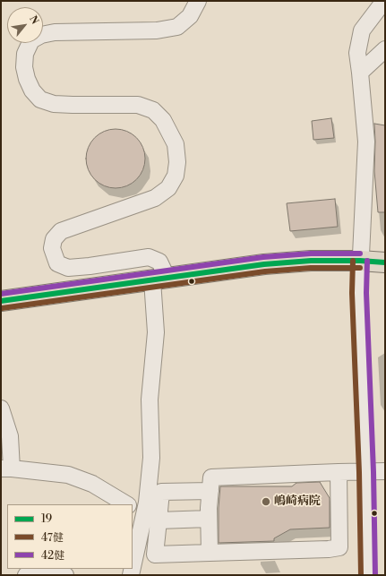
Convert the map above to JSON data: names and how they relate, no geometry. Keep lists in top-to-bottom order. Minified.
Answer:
{"places":["嶋崎病院"],"lines":["transit line 42健","transit line 19","transit line 47健"],"legend":["19","47健","42健"],"north":"top right"}
